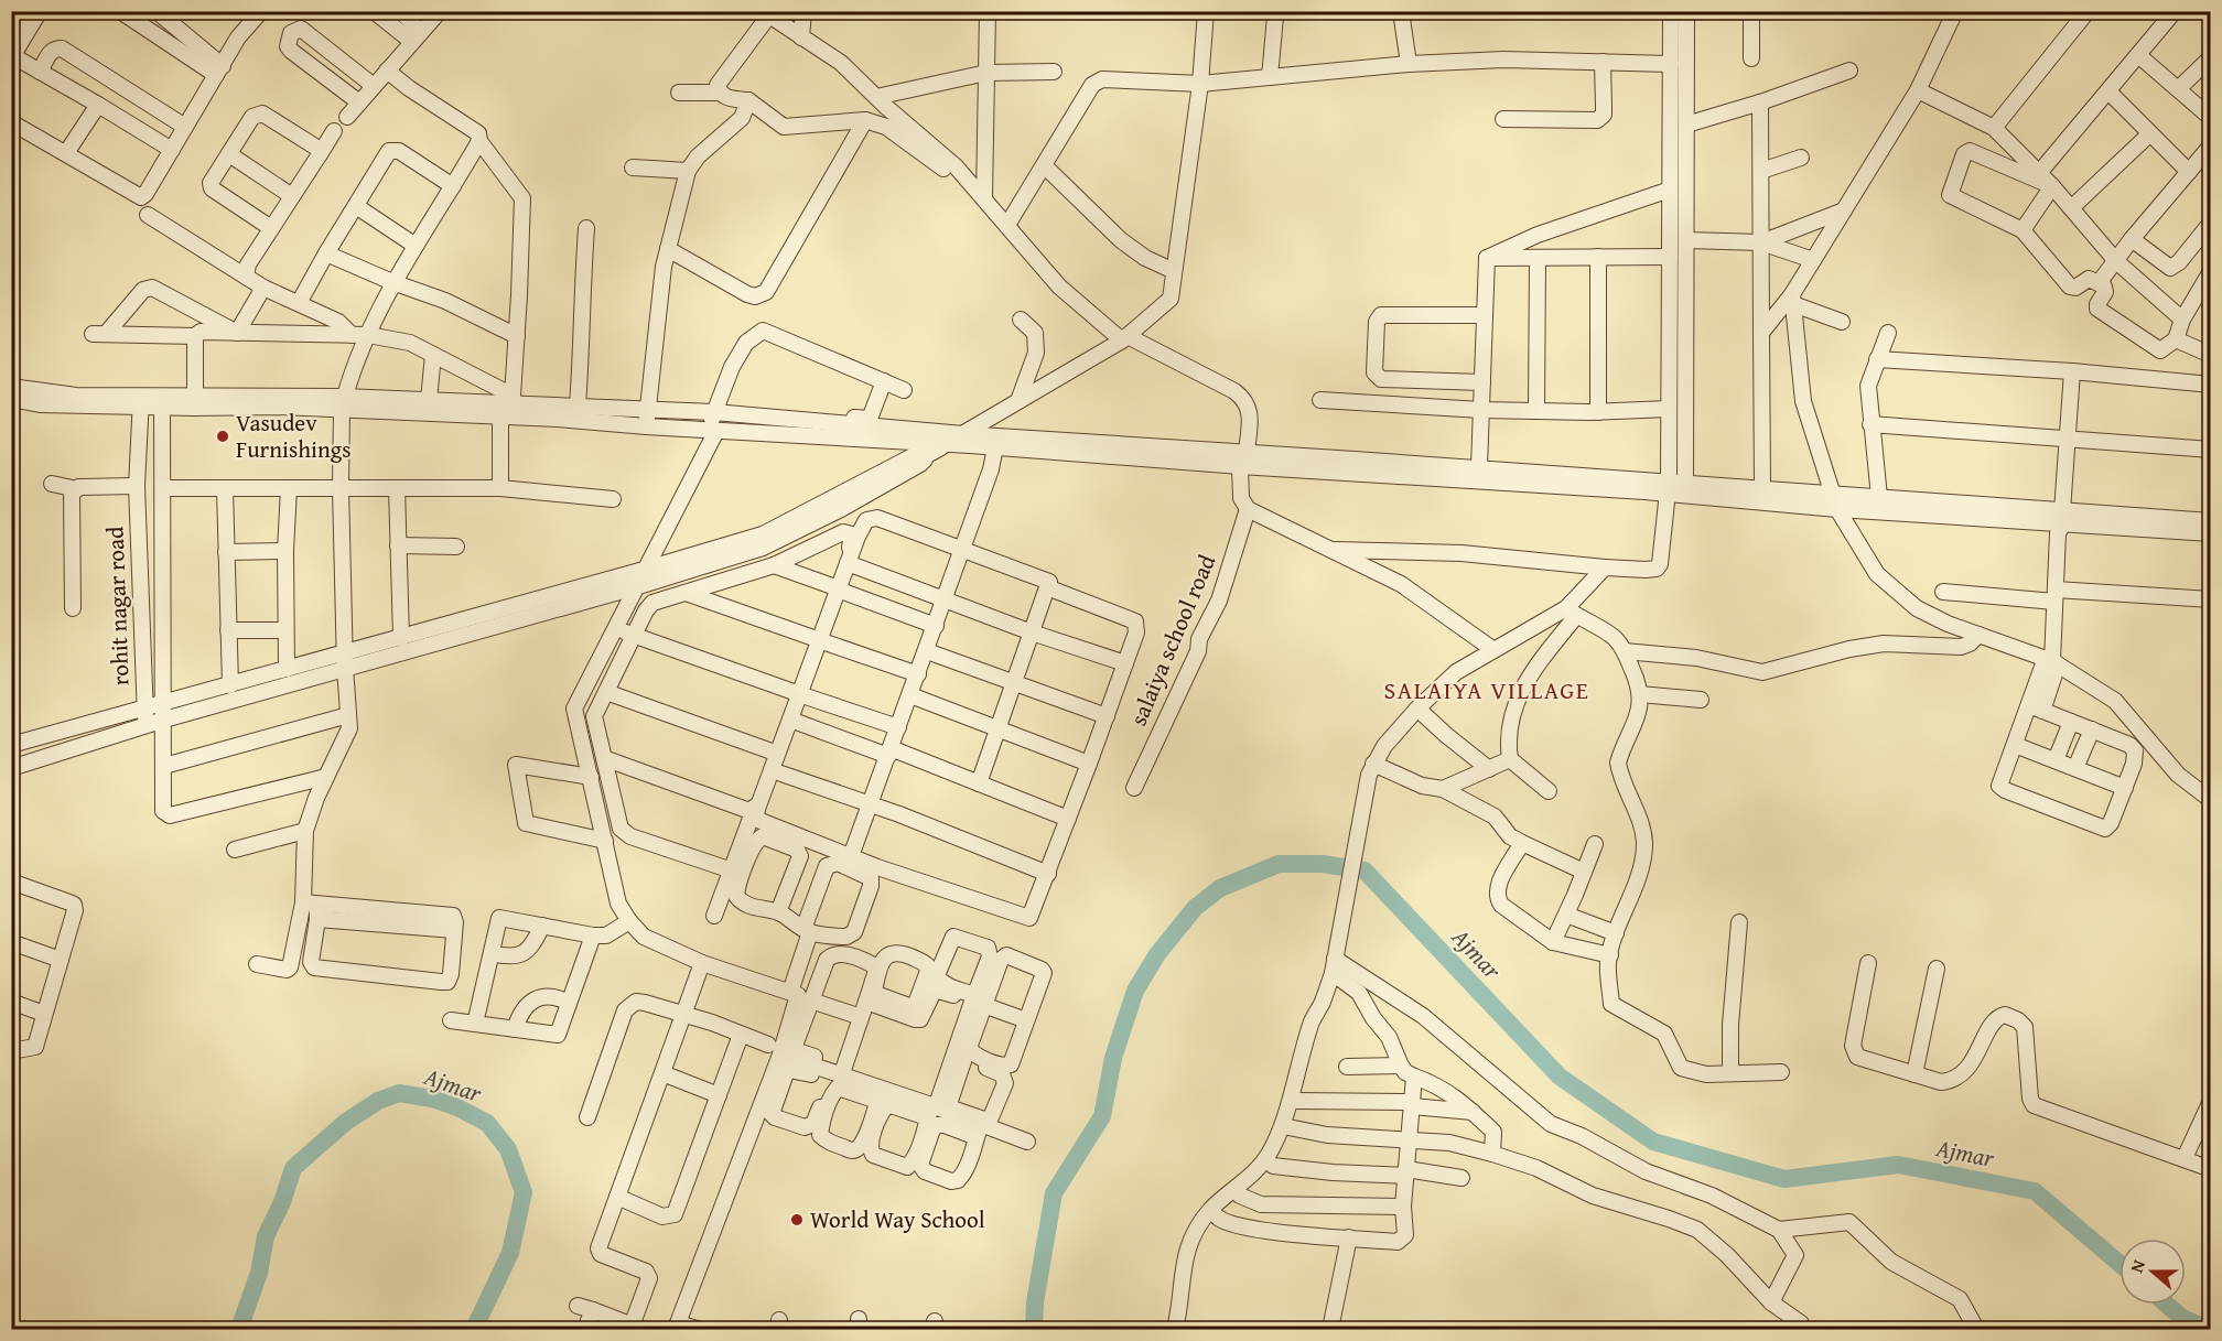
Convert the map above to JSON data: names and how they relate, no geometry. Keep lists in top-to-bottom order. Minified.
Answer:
{"streets":{"street":["rohit nagar road","salaiya school road"]},"districts":["SALAIYA VILLAGE"],"water":["Ajmar"],"places":["Vasudev Furnishings","World Way School"],"north":"left"}
